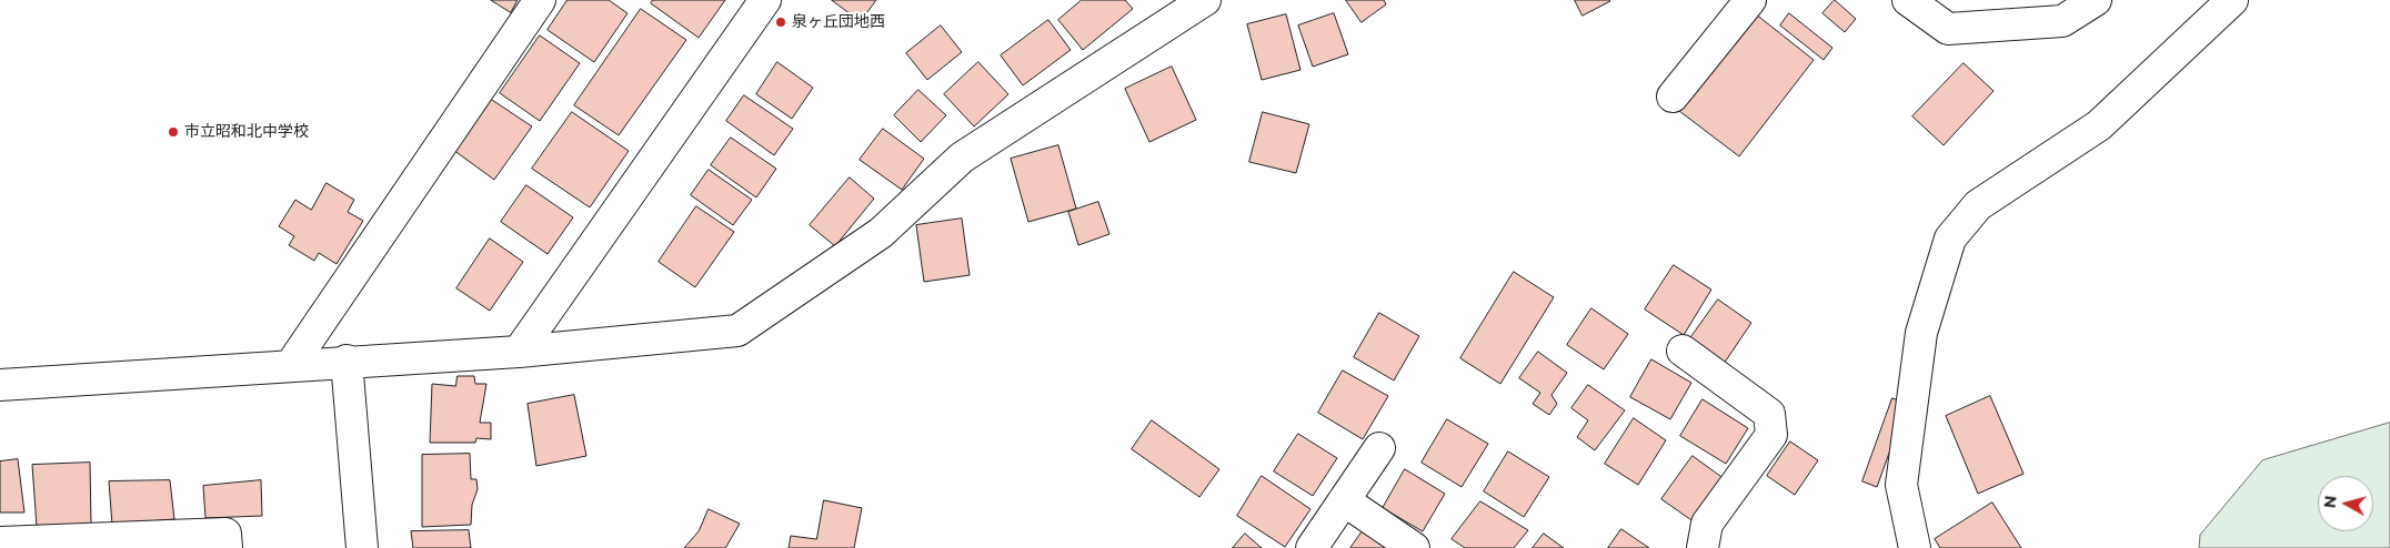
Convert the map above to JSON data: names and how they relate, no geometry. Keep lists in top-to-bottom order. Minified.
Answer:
{"places":["泉ヶ丘団地西","市立昭和北中学校"],"north":"left"}
